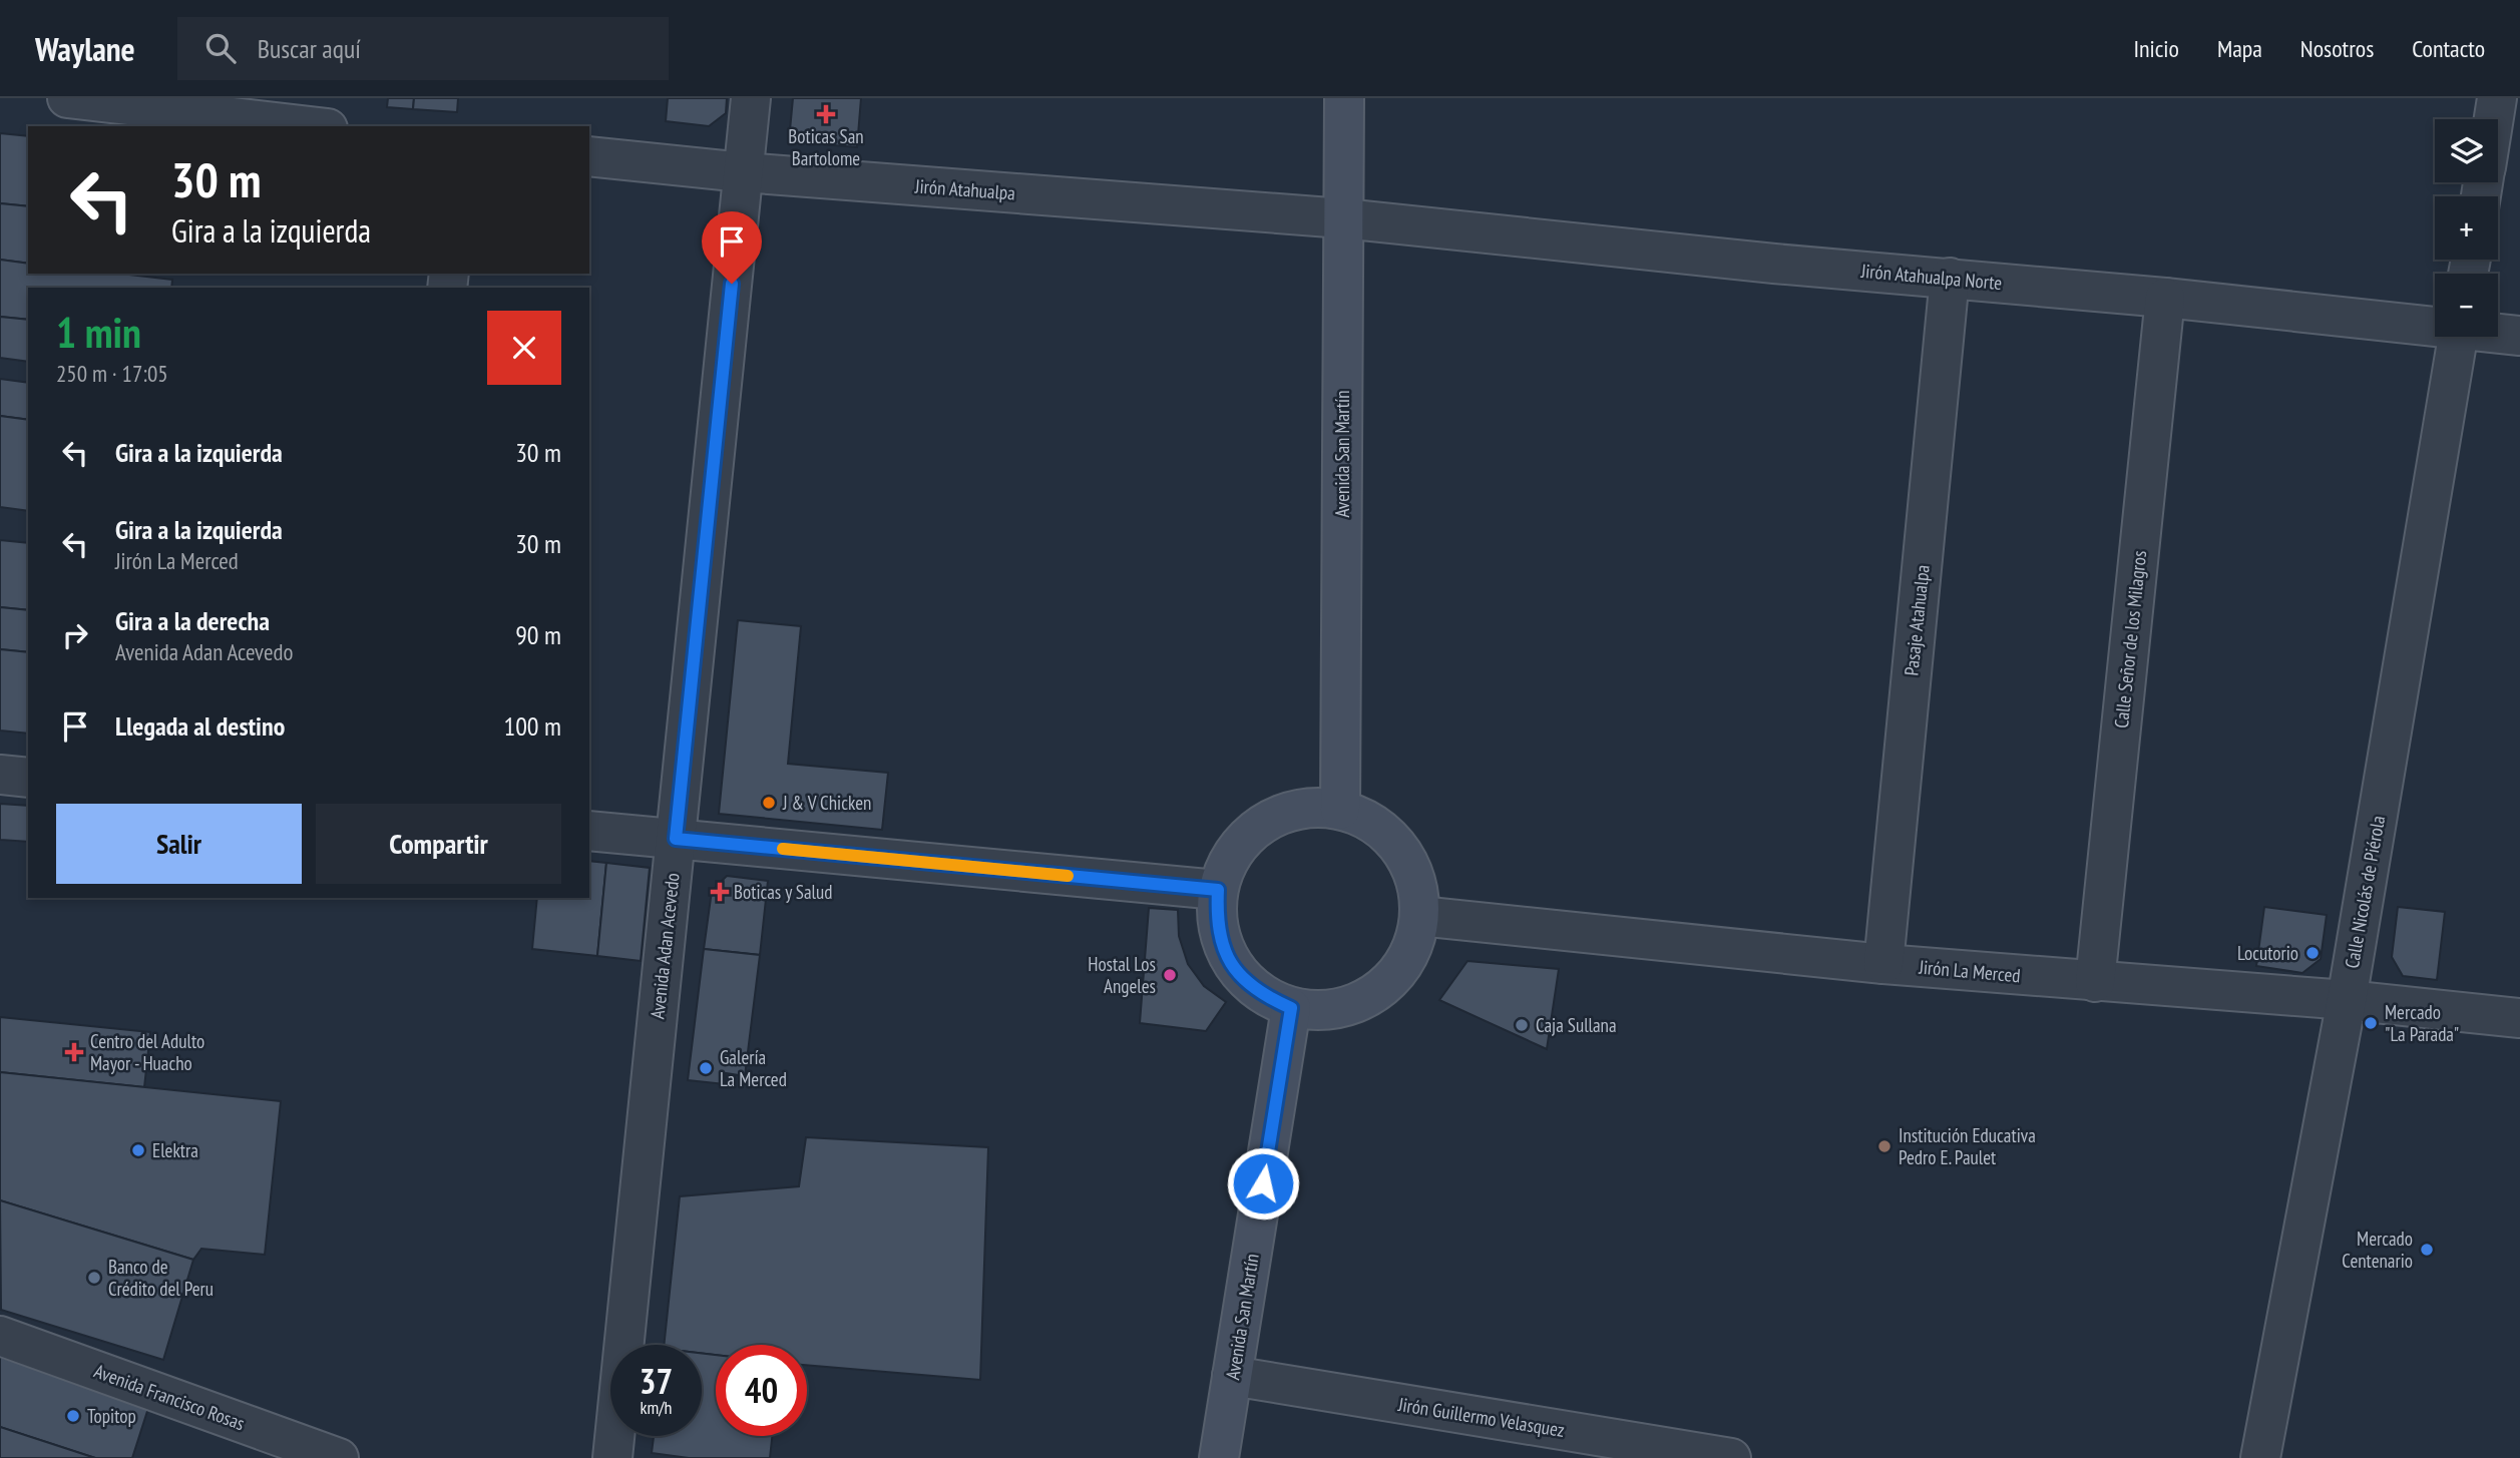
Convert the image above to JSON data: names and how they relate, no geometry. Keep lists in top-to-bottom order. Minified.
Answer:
{"streets":{"street":["Jirón Atahualpa","Jirón Atahualpa Norte","Avenida San Martín","Pasaje Atahualpa","Calle Señor de los Milagros","Calle Nicolás de Piérola","Avenida Adan Acevedo","Jirón La Merced","Avenida Francisco Rosas","Jirón Guillermo Velasquez"]},"crossings":[["Jirón Atahualpa","Jirón Atahualpa Norte"],["Jirón Atahualpa","Avenida San Martín"],["Jirón Atahualpa","Avenida Adan Acevedo"],["Jirón Atahualpa Norte","Avenida San Martín"],["Jirón Atahualpa Norte","Pasaje Atahualpa"],["Jirón Atahualpa Norte","Calle Señor de los Milagros"],["Avenida San Martín","Jirón La Merced"],["Avenida San Martín","Jirón Guillermo Velasquez"],["Pasaje Atahualpa","Jirón La Merced"],["Calle Señor de los Milagros","Jirón La Merced"],["Calle Nicolás de Piérola","Jirón La Merced"]],"places":{"health":["Boticas San Bartolome","Boticas y Salud","Centro del Adulto Mayor - Huacho"],"other":["J & V Chicken","Locutorio","Hostal Los Angeles","Mercado \"La Parada\"","Caja Sullana","Galería La Merced","Institución Educativa Pedro E. Paulet","Elektra","Mercado Centenario","Banco de Crédito del Peru","Topitop"]},"page":{"header":"Waylane","search":"Buscar aquí","nav":["Inicio","Mapa","Nosotros","Contacto"],"map_buttons":["+","−"],"turn":["30 m","Gira a la izquierda"],"heading":["1 min","250 m · 17:05"],"list":[{"name":"Gira a la izquierda","value":"30 m"},{"name":"Gira a la izquierda","note":"Jirón La Merced","value":"30 m"},{"name":"Gira a la derecha","note":"Avenida Adan Acevedo","value":"90 m"},{"name":"Llegada al destino","value":"100 m"}],"buttons":["Salir","Compartir"],"speed":"37 km/h","limit":"40"}}
